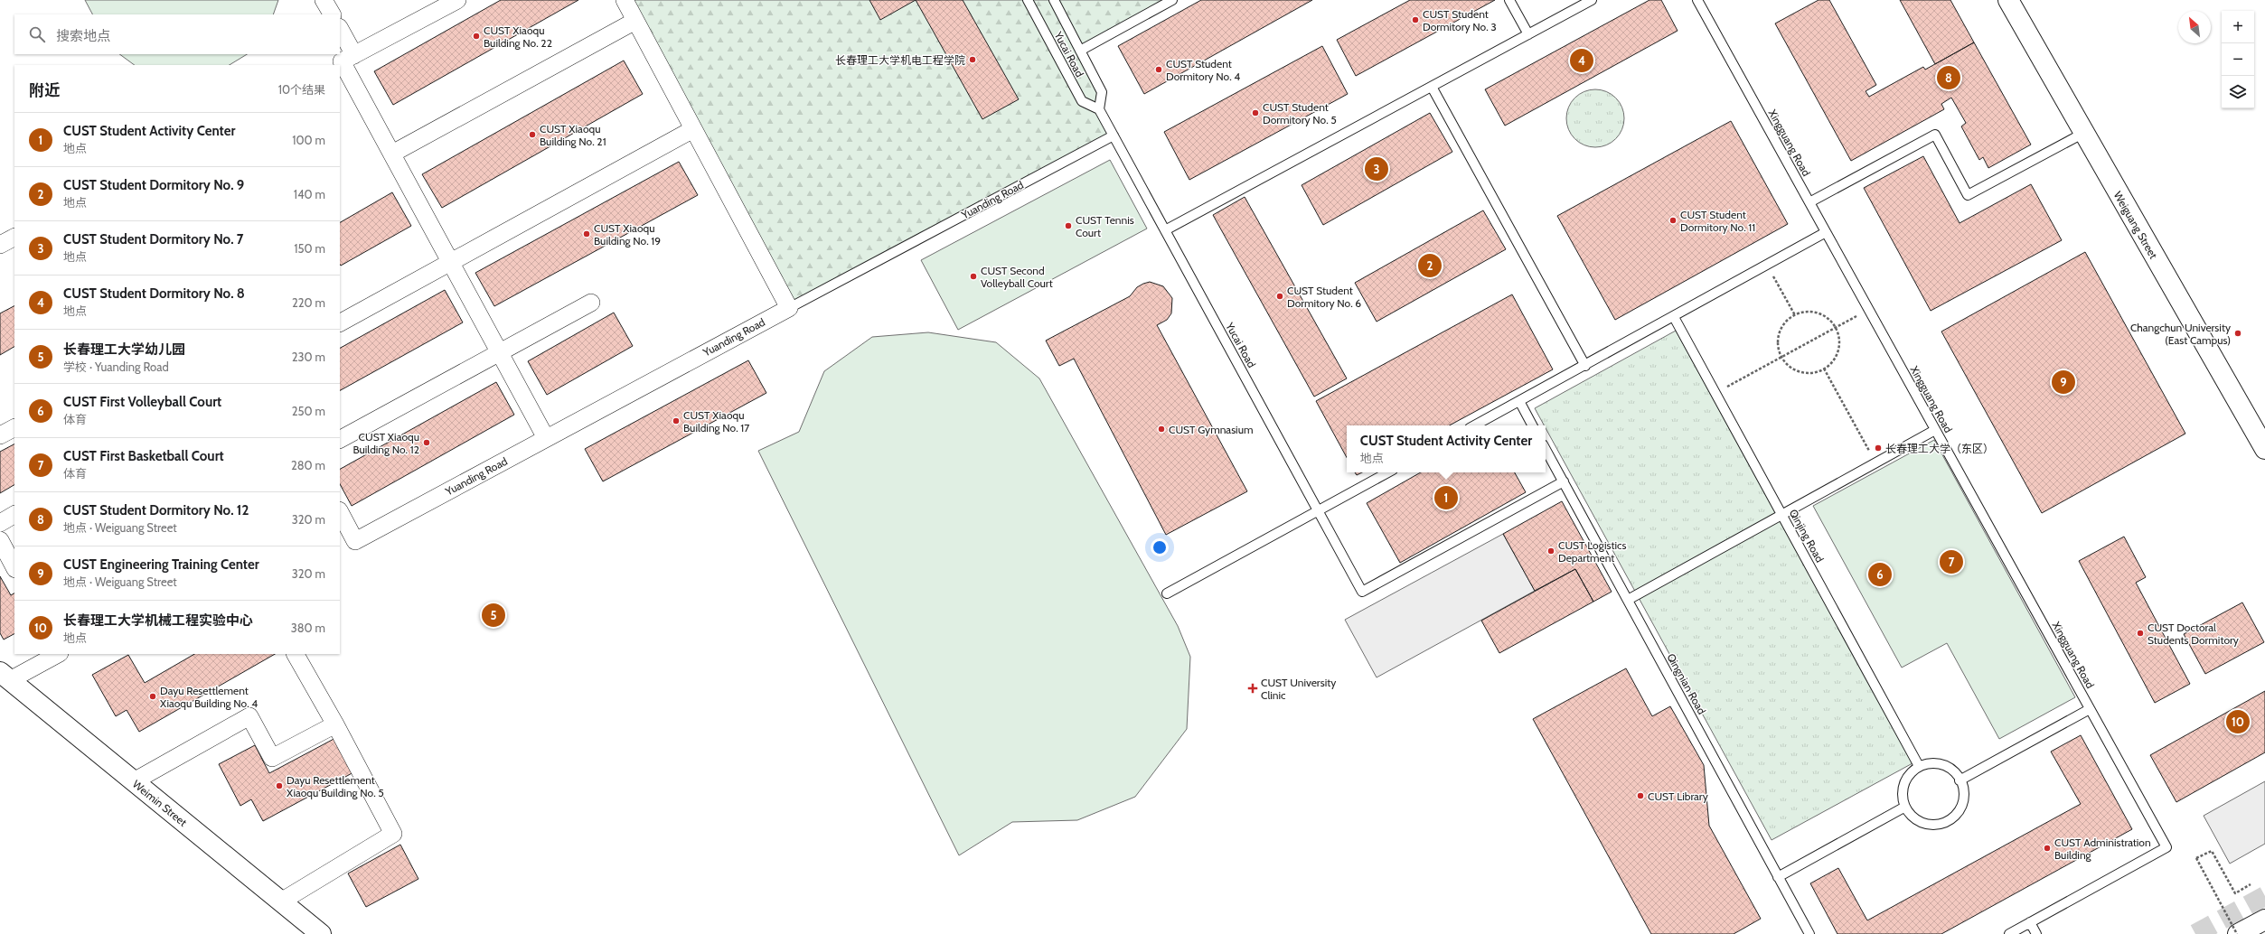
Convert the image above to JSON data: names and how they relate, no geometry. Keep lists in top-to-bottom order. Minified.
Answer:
{"streets":{"main road":["Weiguang Street","Weimin Street"],"street":["Yuanding Road"],"lane":["Yucai Road","Xingguang Road","Qinjing Road","Qingnian Road"]},"crossings":[["Yucai Road","Yuanding Road"],["Yucai Road","Qingnian Road"]],"places":{"other":["CUST Student Dormitory No. 3","CUST Xiaoqu Building No. 22","长春理工大学机电工程学院","CUST Student Dormitory No. 4","CUST Student Dormitory No. 5","CUST Xiaoqu Building No. 21","CUST Student Dormitory No. 11","CUST Tennis Court","CUST Xiaoqu Building No. 19","CUST Second Volleyball Court","CUST Student Dormitory No. 6","Changchun University (East Campus)","CUST Xiaoqu Building No. 17","CUST Gymnasium","CUST Xiaoqu Building No. 12","长春理工大学（东区）","CUST Logistics Department","CUST Doctoral Students Dormitory","Dayu Resettlement Xiaoqu Building No. 4","Dayu Resettlement Xiaoqu Building No. 5","CUST Library","CUST Administration Building"],"health":["CUST University Clinic"]},"north":"top left","page":{"map_buttons":["+","−"],"search":"搜索地点","pins":["4","8","3","2","9","1","7","6","5","10"],"heading":["附近","10个结果"],"list":[{"mark":"1","name":"CUST Student Activity Center","note":"地点","value":"100 m"},{"mark":"2","name":"CUST Student Dormitory No. 9","note":"地点","value":"140 m"},{"mark":"3","name":"CUST Student Dormitory No. 7","note":"地点","value":"150 m"},{"mark":"4","name":"CUST Student Dormitory No. 8","note":"地点","value":"220 m"},{"mark":"5","name":"长春理工大学幼儿园","note":"学校 · Yuanding Road","value":"230 m"},{"mark":"6","name":"CUST First Volleyball Court","note":"体育","value":"250 m"},{"mark":"7","name":"CUST First Basketball Court","note":"体育","value":"280 m"},{"mark":"8","name":"CUST Student Dormitory No. 12","note":"地点 · Weiguang Street","value":"320 m"},{"mark":"9","name":"CUST Engineering Training Center","note":"地点 · Weiguang Street","value":"320 m"},{"mark":"10","name":"长春理工大学机械工程实验中心","note":"地点","value":"380 m"}],"popup":["CUST Student Activity Center","地点"]}}
